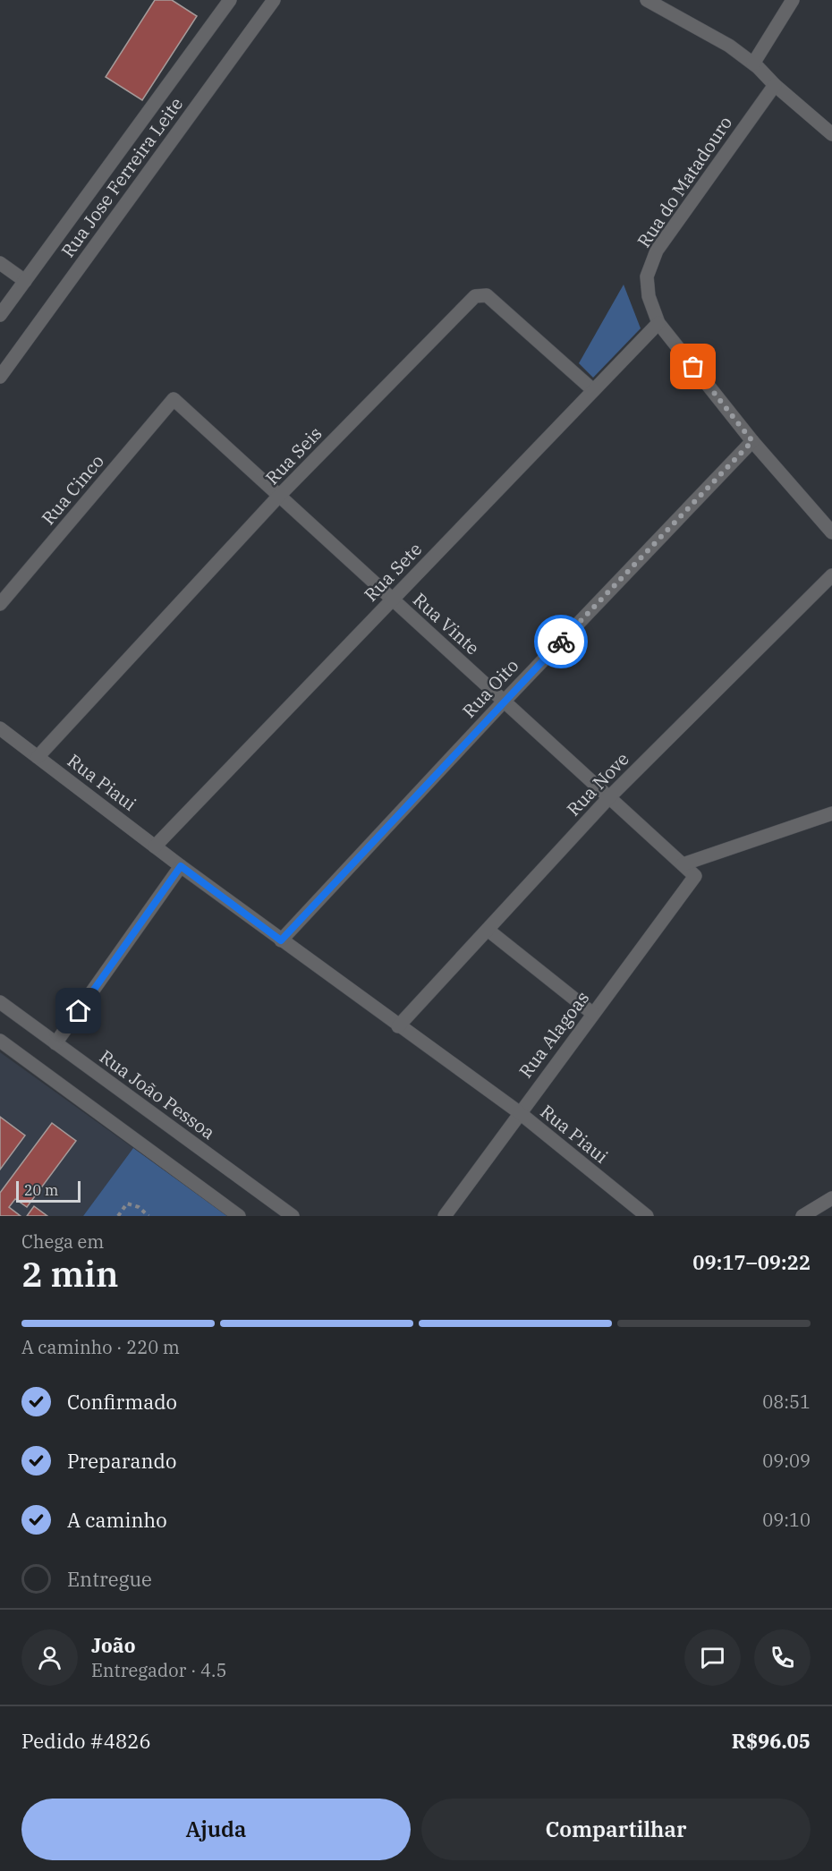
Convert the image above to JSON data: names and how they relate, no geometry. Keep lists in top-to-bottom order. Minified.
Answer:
{"streets":{"street":["Rua Jose Ferreira Leite","Rua do Matadouro","Rua Seis","Rua Cinco","Rua Sete","Rua Vinte","Rua Oito","Rua Piaui","Rua Nove","Rua Alagoas","Rua João Pessoa"]},"crossings":[["Rua do Matadouro","Rua Sete"],["Rua do Matadouro","Rua Oito"],["Rua Seis","Rua Sete"],["Rua Seis","Rua Vinte"],["Rua Seis","Rua Piaui"],["Rua Cinco","Rua Vinte"],["Rua Sete","Rua Vinte"],["Rua Sete","Rua Piaui"],["Rua Vinte","Rua Oito"],["Rua Vinte","Rua Nove"],["Rua Vinte","Rua Alagoas"],["Rua Oito","Rua Piaui"],["Rua Piaui","Rua Nove"],["Rua Piaui","Rua Alagoas"]],"scale_bar":"20 m","page":{"scale":"20 m","heading":["2 min","Chega em","09:17–09:22"],"panel":["João","Entregador · 4.5","Pedido #4826","R$96.05"],"bar":"A caminho · 220 m","list":[["Confirmado","08:51"],["Preparando","09:09"],["A caminho","09:10"],"Entregue"],"buttons":["Ajuda","Compartilhar"]}}
